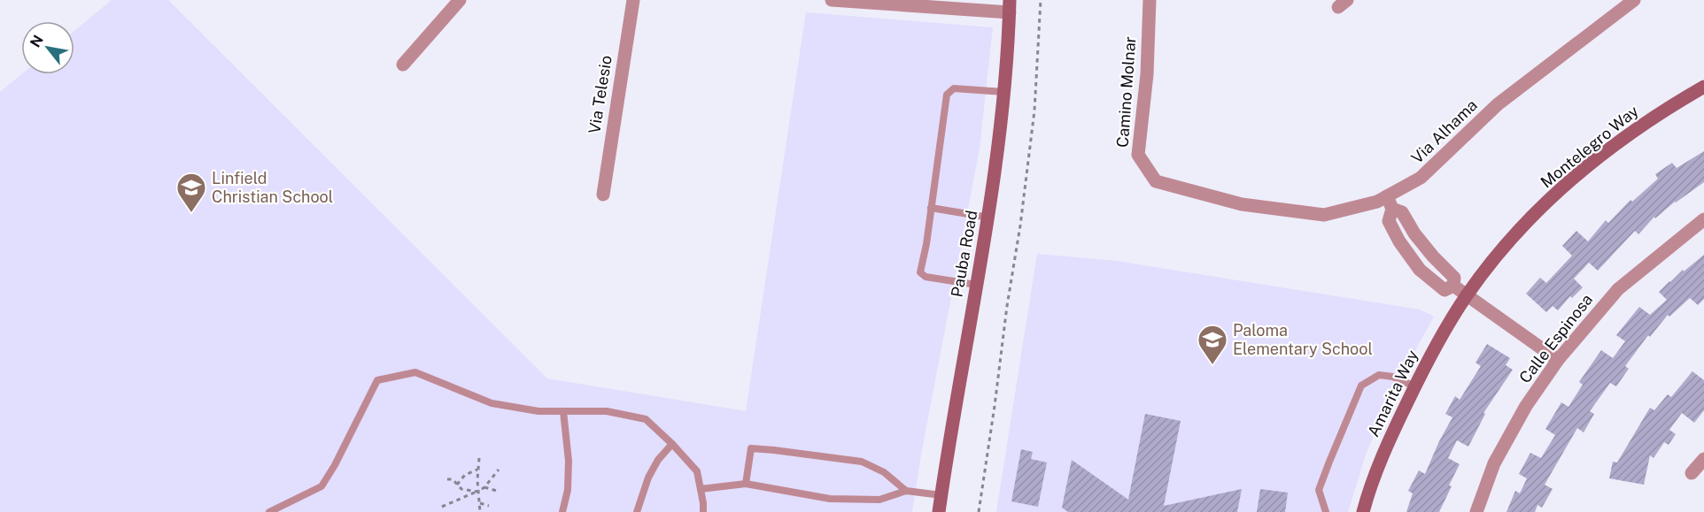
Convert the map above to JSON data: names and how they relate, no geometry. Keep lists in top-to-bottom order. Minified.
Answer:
{"streets":{"street":["Camino Molnar","Via Telesio","Via Alhama","Montelegro Way","Pauba Road","Calle Espinosa","Amarita Way"]},"crossings":[["Camino Molnar","Via Alhama"],["Montelegro Way","Amarita Way"]],"places":{"school or university":["Linfield Christian School","Paloma Elementary School"]},"north":"top left"}
